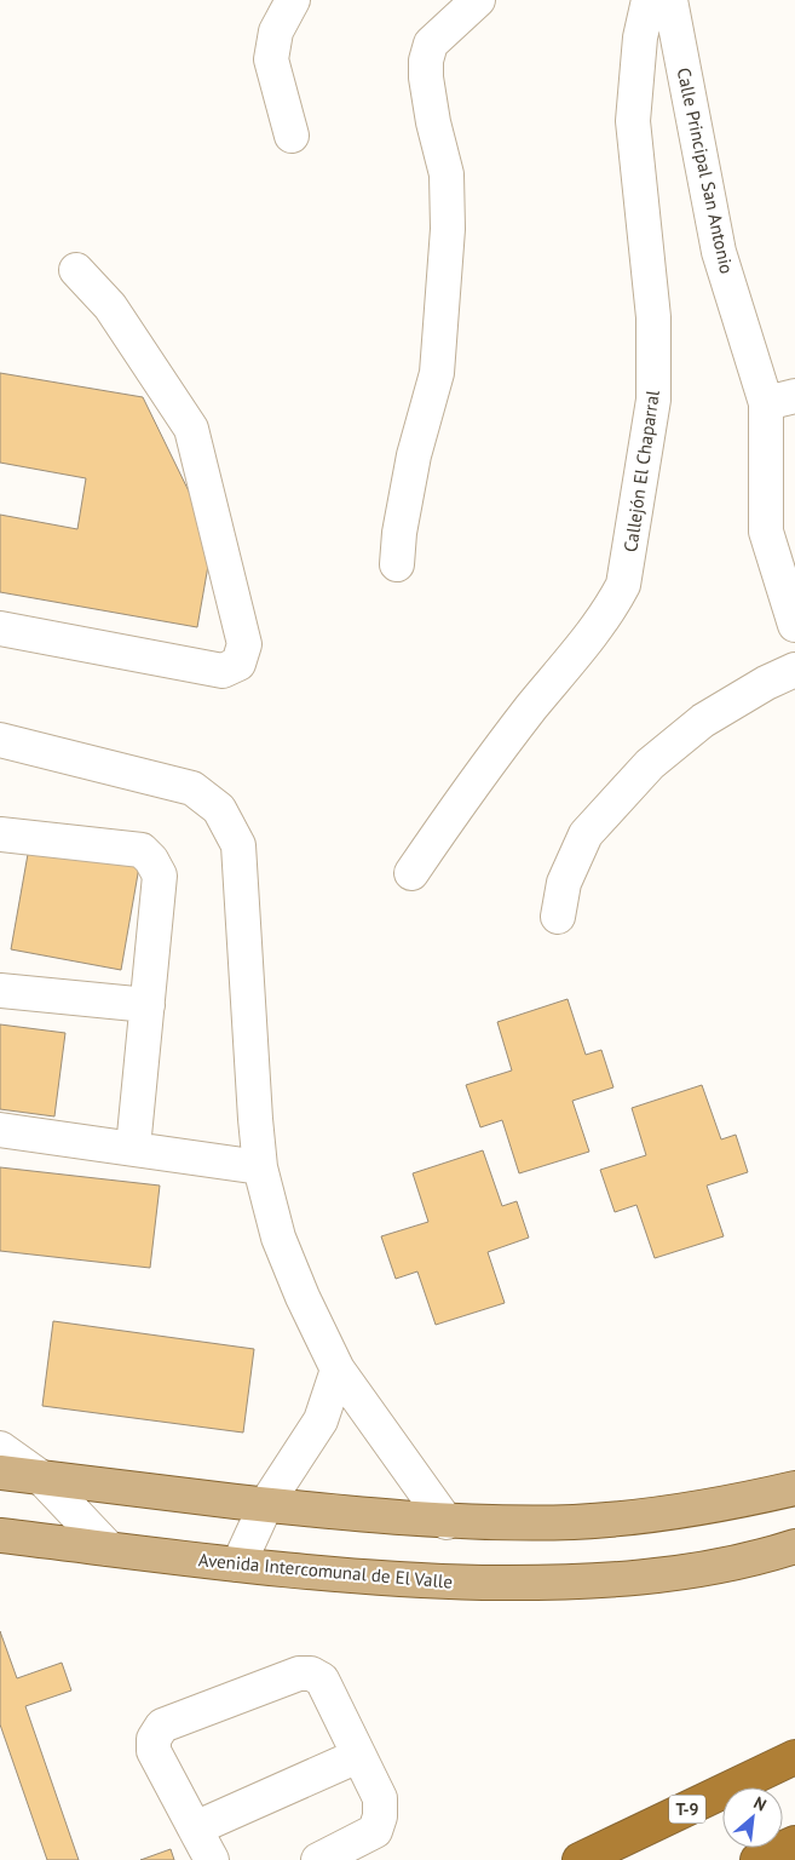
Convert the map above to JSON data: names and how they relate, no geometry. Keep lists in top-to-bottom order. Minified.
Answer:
{"streets":{"highway":["T-9"],"main road":["Avenida Intercomunal de El Valle"],"street":["Calle Principal San Antonio","Callejón El Chaparral"]},"north":"top right"}
